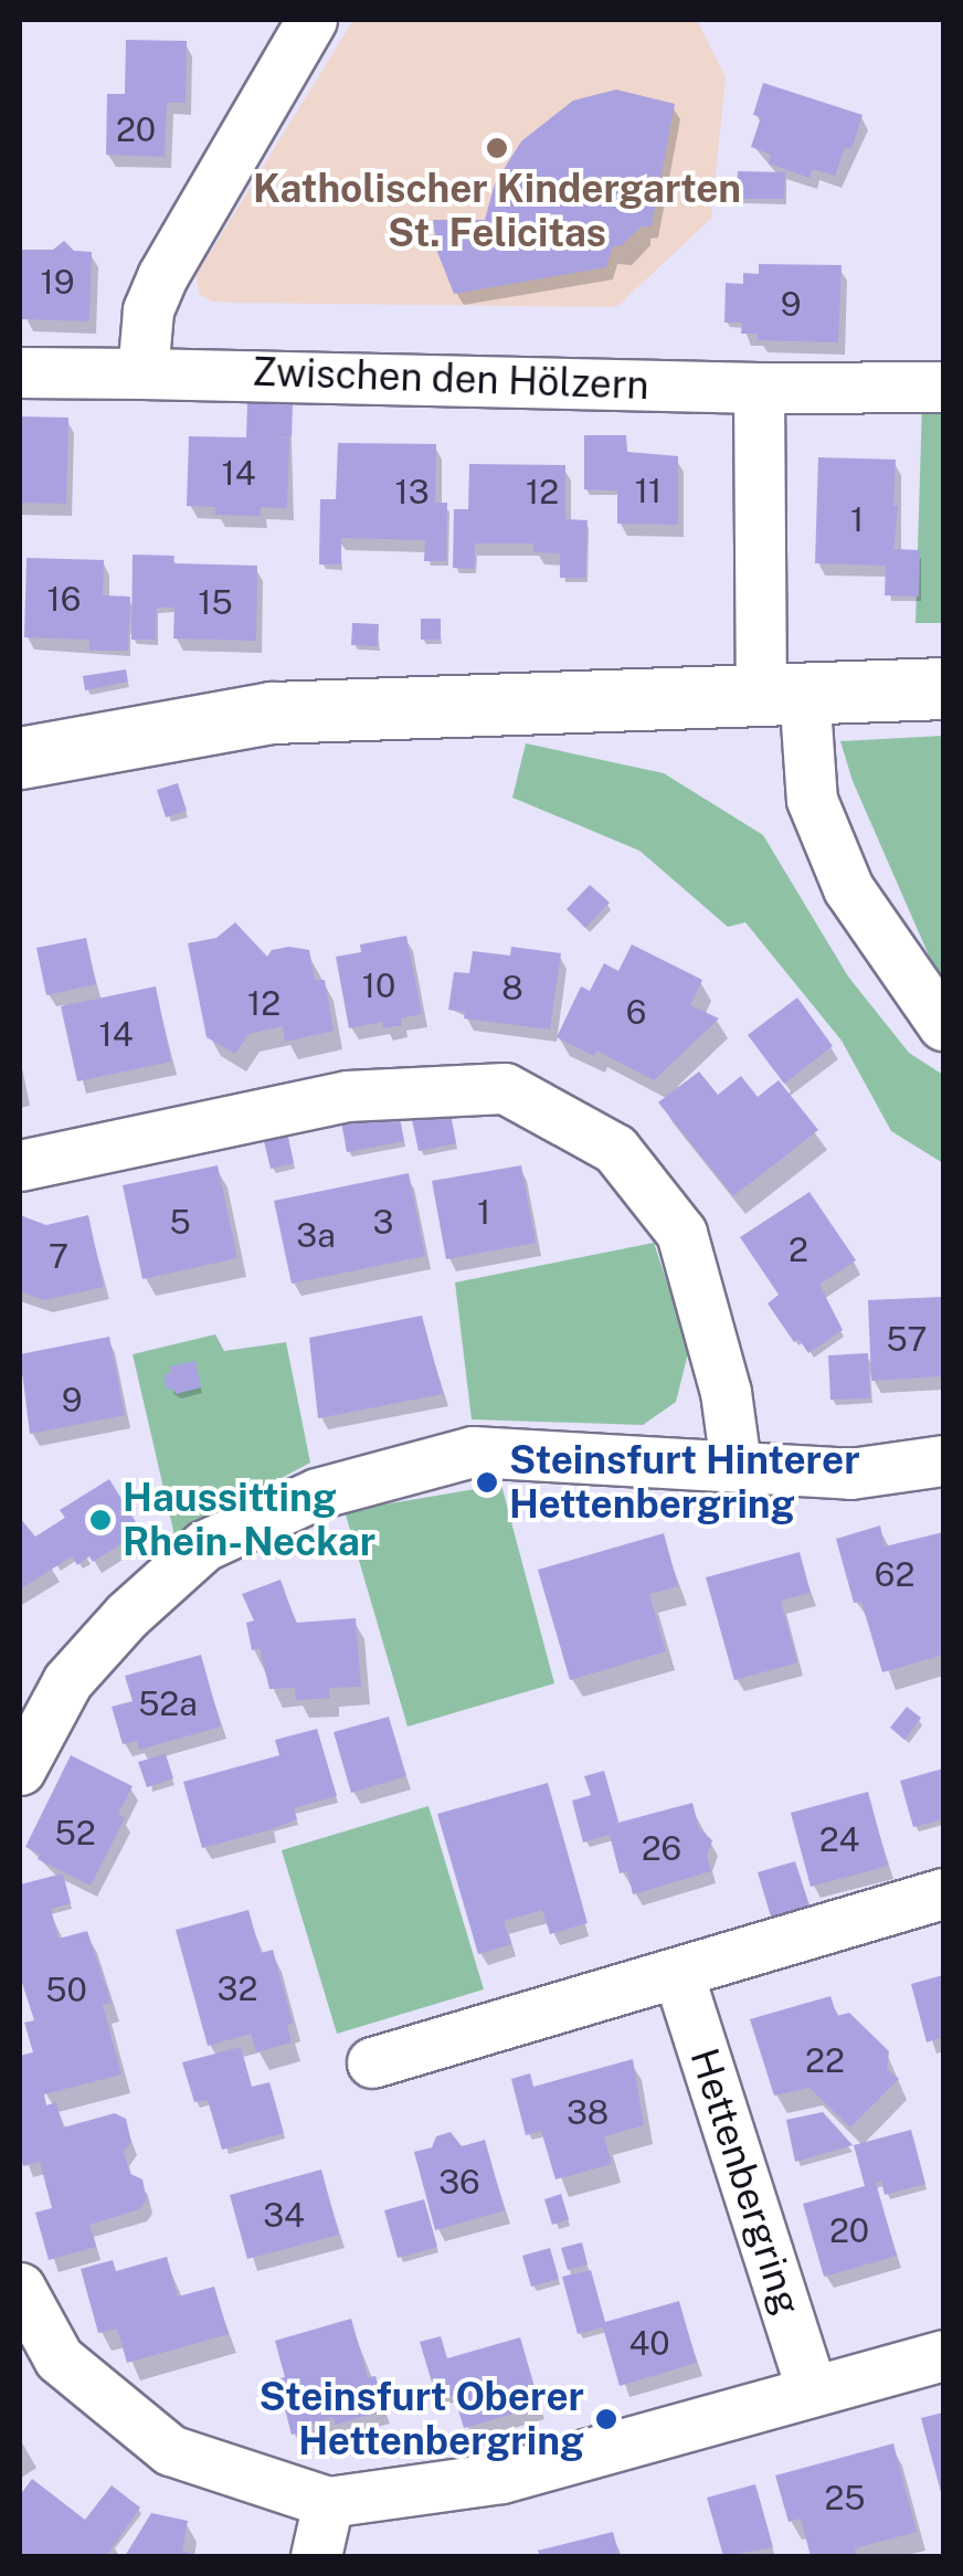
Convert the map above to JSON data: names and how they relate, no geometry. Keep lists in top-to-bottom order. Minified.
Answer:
{"streets":{"street":["Zwischen den Hölzern","Hettenbergring"]},"places":["Katholischer Kindergarten St. Felicitas","Steinsfurt Hinterer Hettenbergring","Haussitting Rhein-Neckar","Steinsfurt Oberer Hettenbergring"],"house_numbers":["20","19","9","14","11","13","12","1","16","15","10","8","12","6","14","1","5","3","3a","2","7","57","9","62","52a","52","24","26","32","50","22","38","36","34","20","40","25"]}
